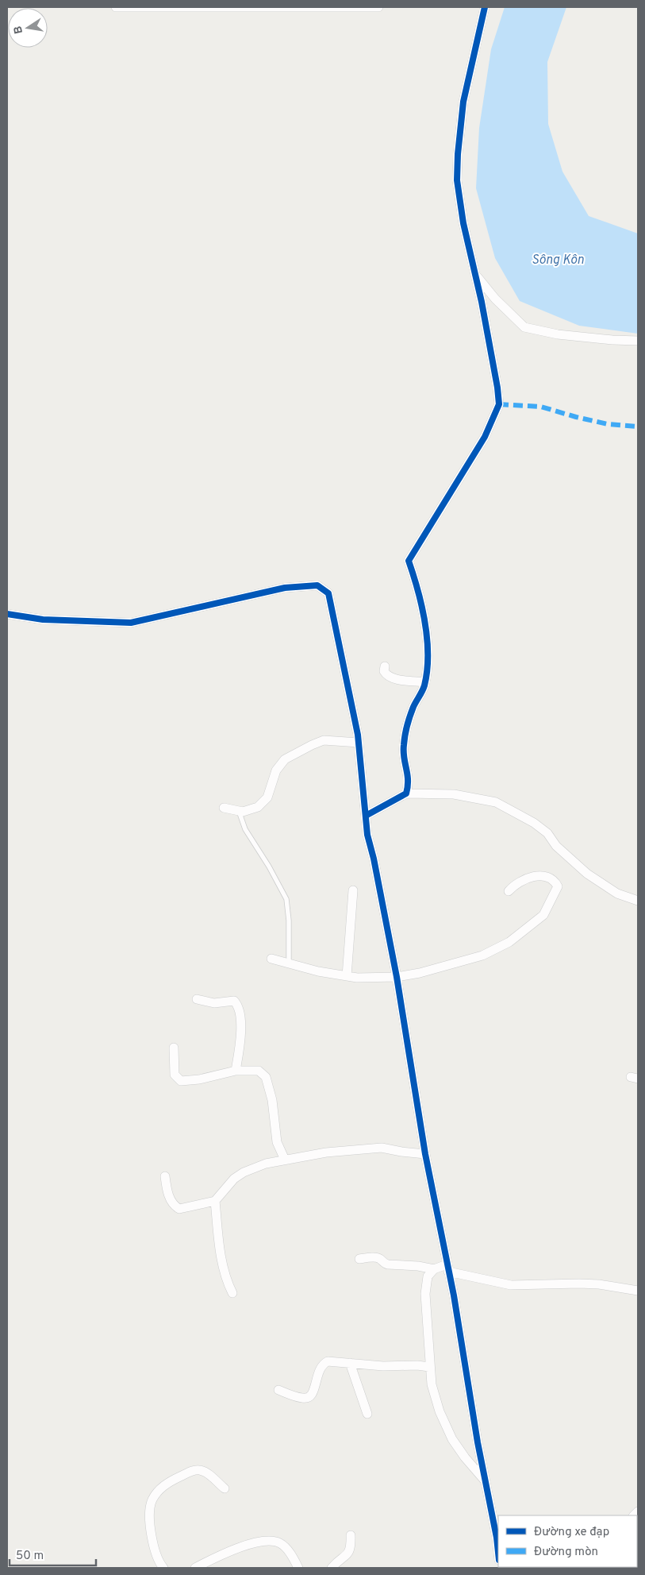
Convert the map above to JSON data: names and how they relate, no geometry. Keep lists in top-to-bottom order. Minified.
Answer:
{"water":["Sông Kôn"],"legend":["Đường xe đạp","Đường mòn"],"scale_bar":"50 m","north":"left"}
